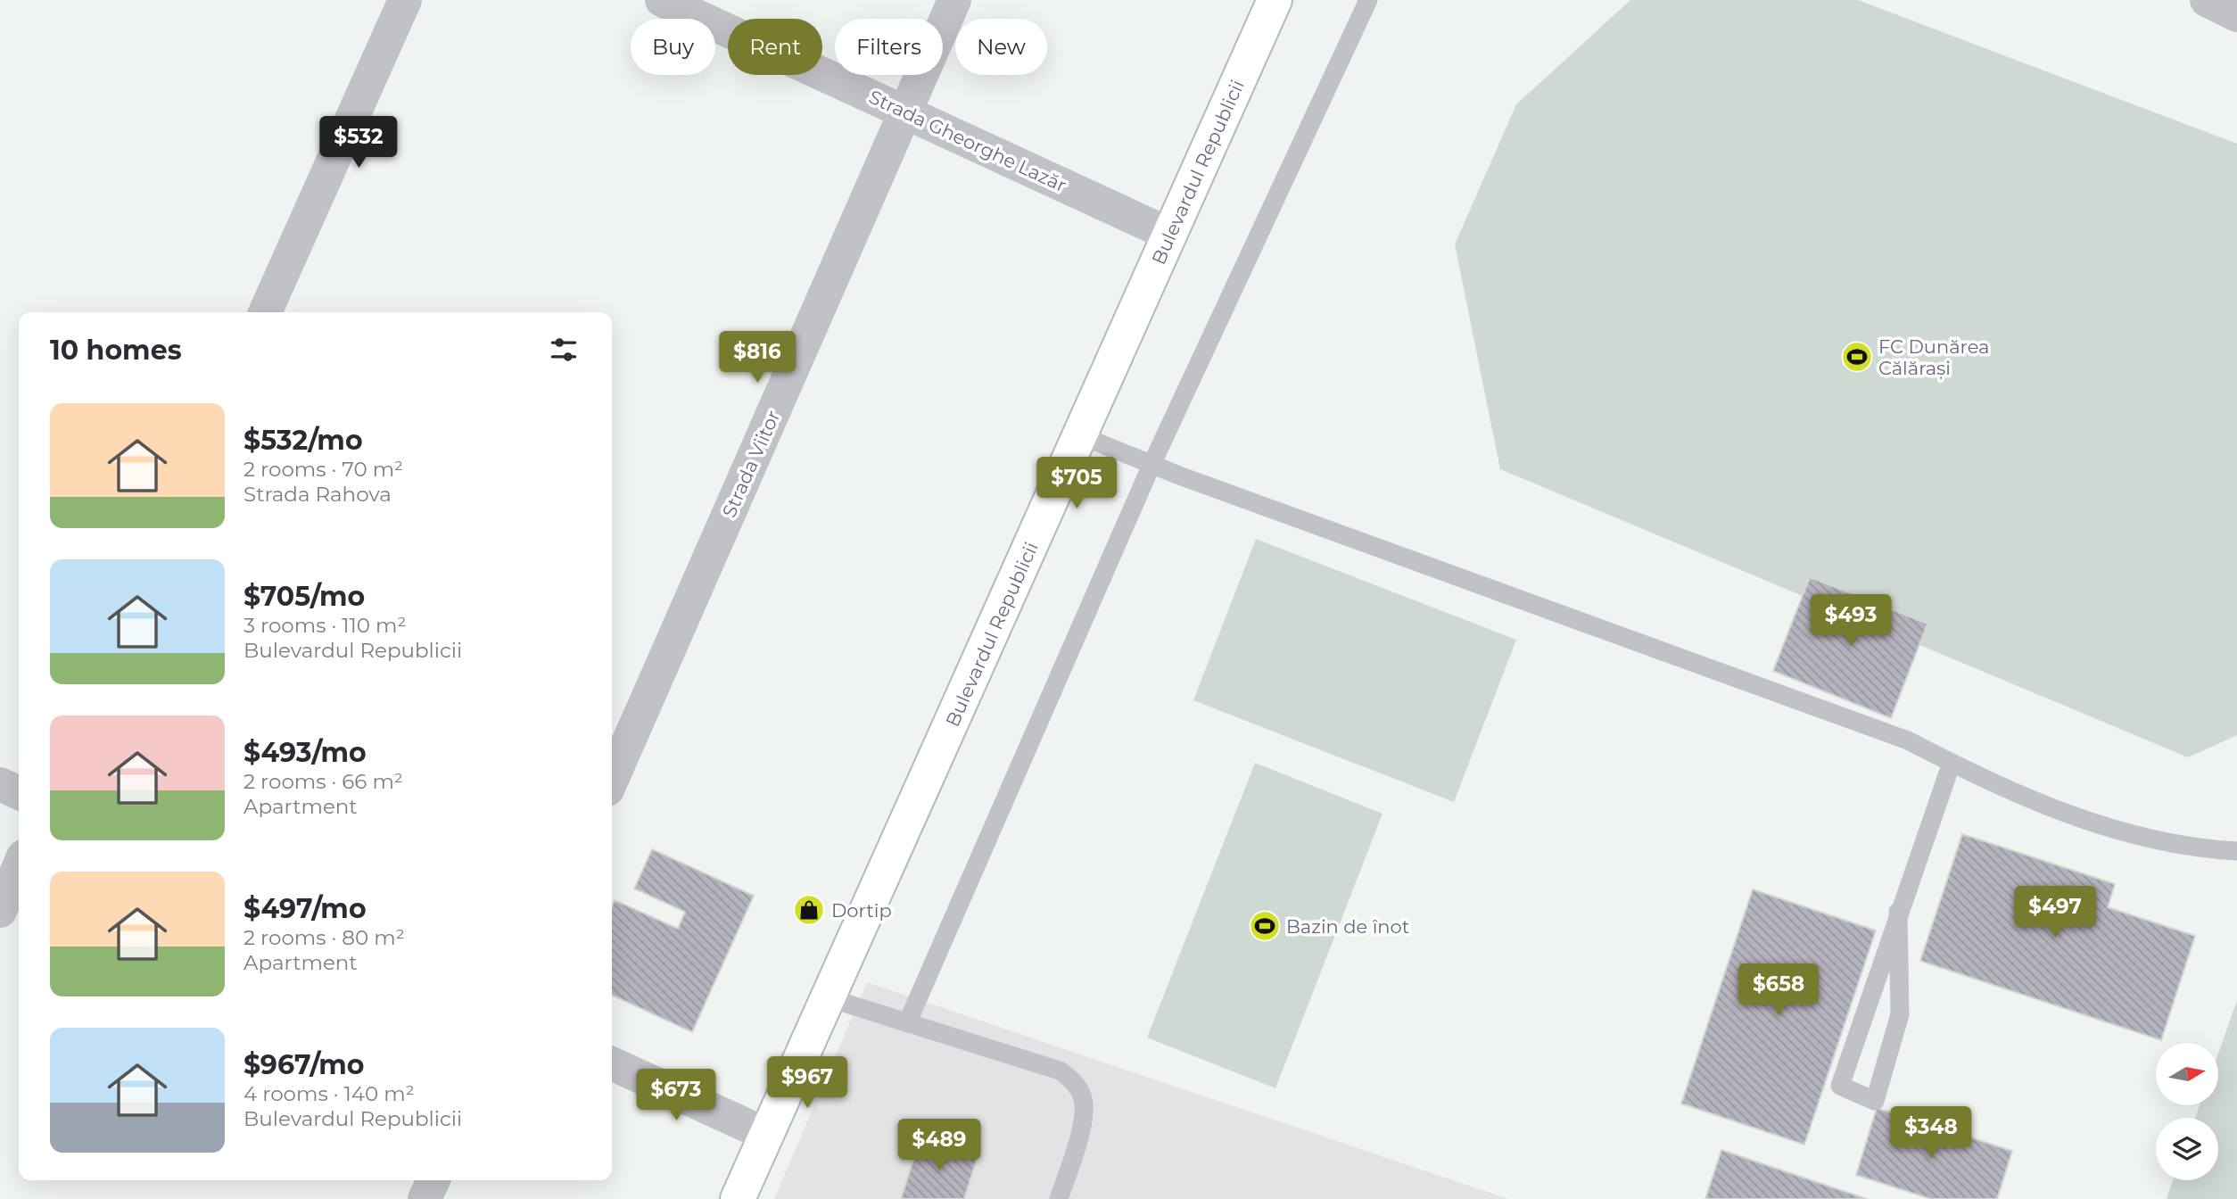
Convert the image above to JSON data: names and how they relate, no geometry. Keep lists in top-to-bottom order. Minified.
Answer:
{"streets":{"main road":["Bulevardul Republicii"],"street":["Strada Gheorghe Lazăr","Strada Viitor"]},"crossings":[["Strada Gheorghe Lazăr","Bulevardul Republicii"],["Strada Gheorghe Lazăr","Strada Viitor"]],"places":{"sports":["FC Dunărea Călărași","Bazin de înot"],"shop":["Dortip"]},"north":"right","page":{"chip":["Buy","Rent","Filters","New"],"price":["$532","$816","$705","$493","$497","$658","$967","$673","$348","$489"],"heading":"10 homes","list":[{"name":"$532/mo","note":"2 rooms · 70 m² · Strada Rahova"},{"name":"$705/mo","note":"3 rooms · 110 m² · Bulevardul Republicii"},{"name":"$493/mo","note":"2 rooms · 66 m² · Apartment"},{"name":"$497/mo","note":"2 rooms · 80 m² · Apartment"},{"name":"$967/mo","note":"4 rooms · 140 m² · Bulevardul Republicii"}]}}
